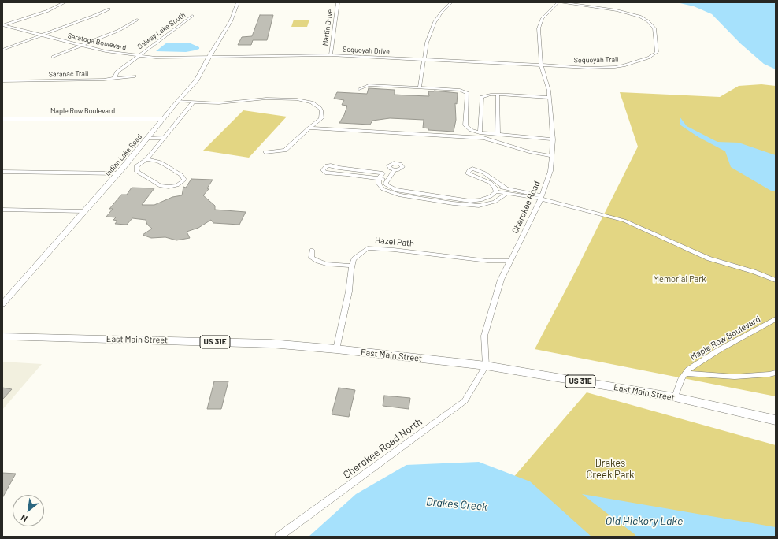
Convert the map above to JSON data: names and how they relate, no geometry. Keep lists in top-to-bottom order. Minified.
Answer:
{"streets":{"main road":["East Main Street","US 31E"],"street":["Martin Drive","Galway Lake South","Saratoga Boulevard","Sequoyah Drive","Sequoyah Trail","Saranac Trail","Maple Row Boulevard","Indian Lake Road","Cherokee Road","Hazel Path","Cherokee Road North"]},"crossings":[["Martin Drive","Sequoyah Drive"],["Galway Lake South","Saratoga Boulevard"],["Galway Lake South","Saranac Trail"],["Saratoga Boulevard","Sequoyah Drive"],["Saratoga Boulevard","Indian Lake Road"],["Sequoyah Drive","Sequoyah Trail"],["Sequoyah Drive","Indian Lake Road"],["Sequoyah Trail","Cherokee Road"],["Maple Row Boulevard","Indian Lake Road"],["Maple Row Boulevard","East Main Street"],["Cherokee Road","Hazel Path"],["Cherokee Road","East Main Street"],["Cherokee Road","Cherokee Road North"],["Hazel Path","East Main Street"],["East Main Street","Cherokee Road North"]],"water":["Drakes Creek","Old Hickory Lake"],"parks":["Memorial Park","Drakes Creek Park"],"north":"bottom left"}
